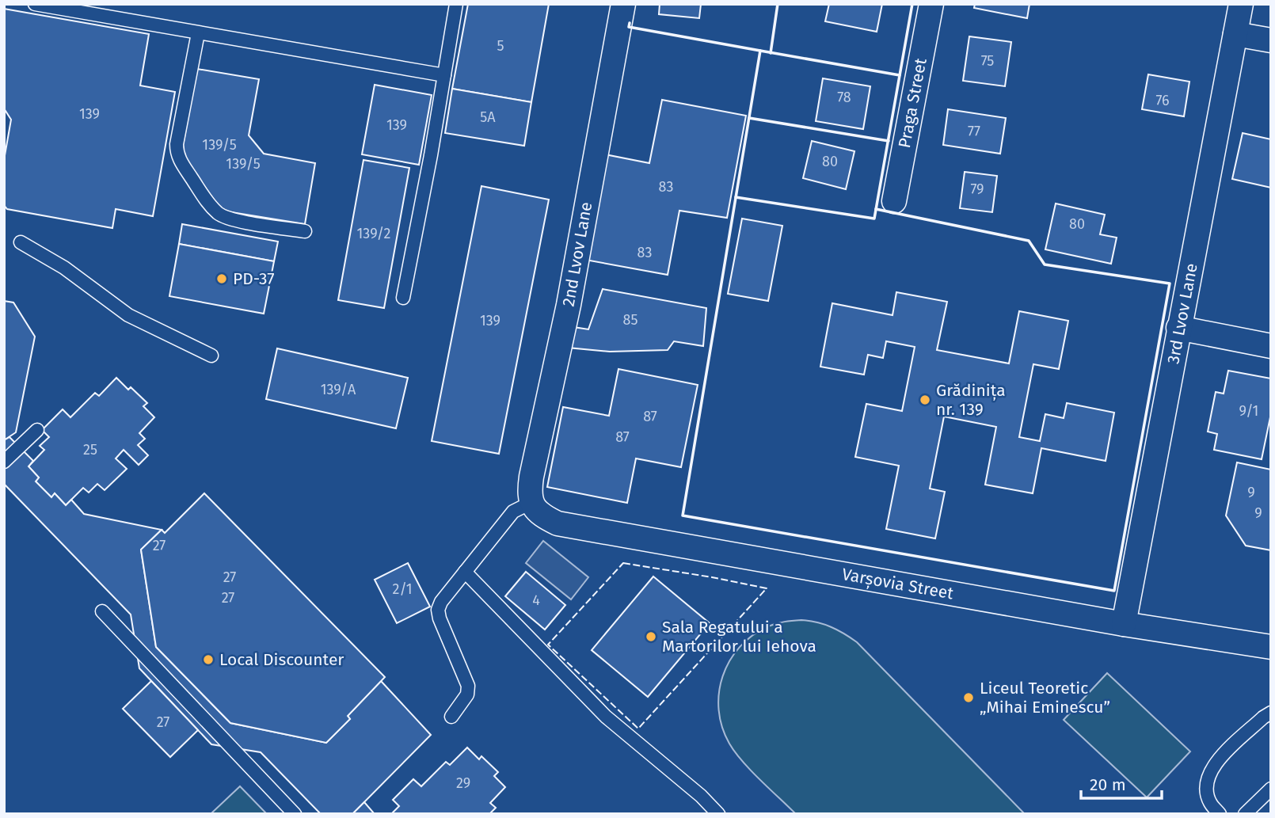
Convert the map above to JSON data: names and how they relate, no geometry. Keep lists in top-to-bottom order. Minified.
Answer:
{"streets":{"street":["Praga Street","2nd Lvov Lane","3rd Lvov Lane","Varșovia Street"]},"crossings":[["2nd Lvov Lane","Varșovia Street"],["3rd Lvov Lane","Varșovia Street"]],"places":["PD-37","Grădinița nr. 139","Sala Regatului a Martorilor lui Iehova","Local Discounter","Liceul Teoretic „Mihai Eminescu”"],"house_numbers":["5","75","78","76","139","5A","139","77","139/5","80","139/5","83","79","80","139/2","83","85","139","139/A","9/1","87","87","25","9","9","27","27","2/1","27","4","27","29"],"scale_bar":"20 m"}
